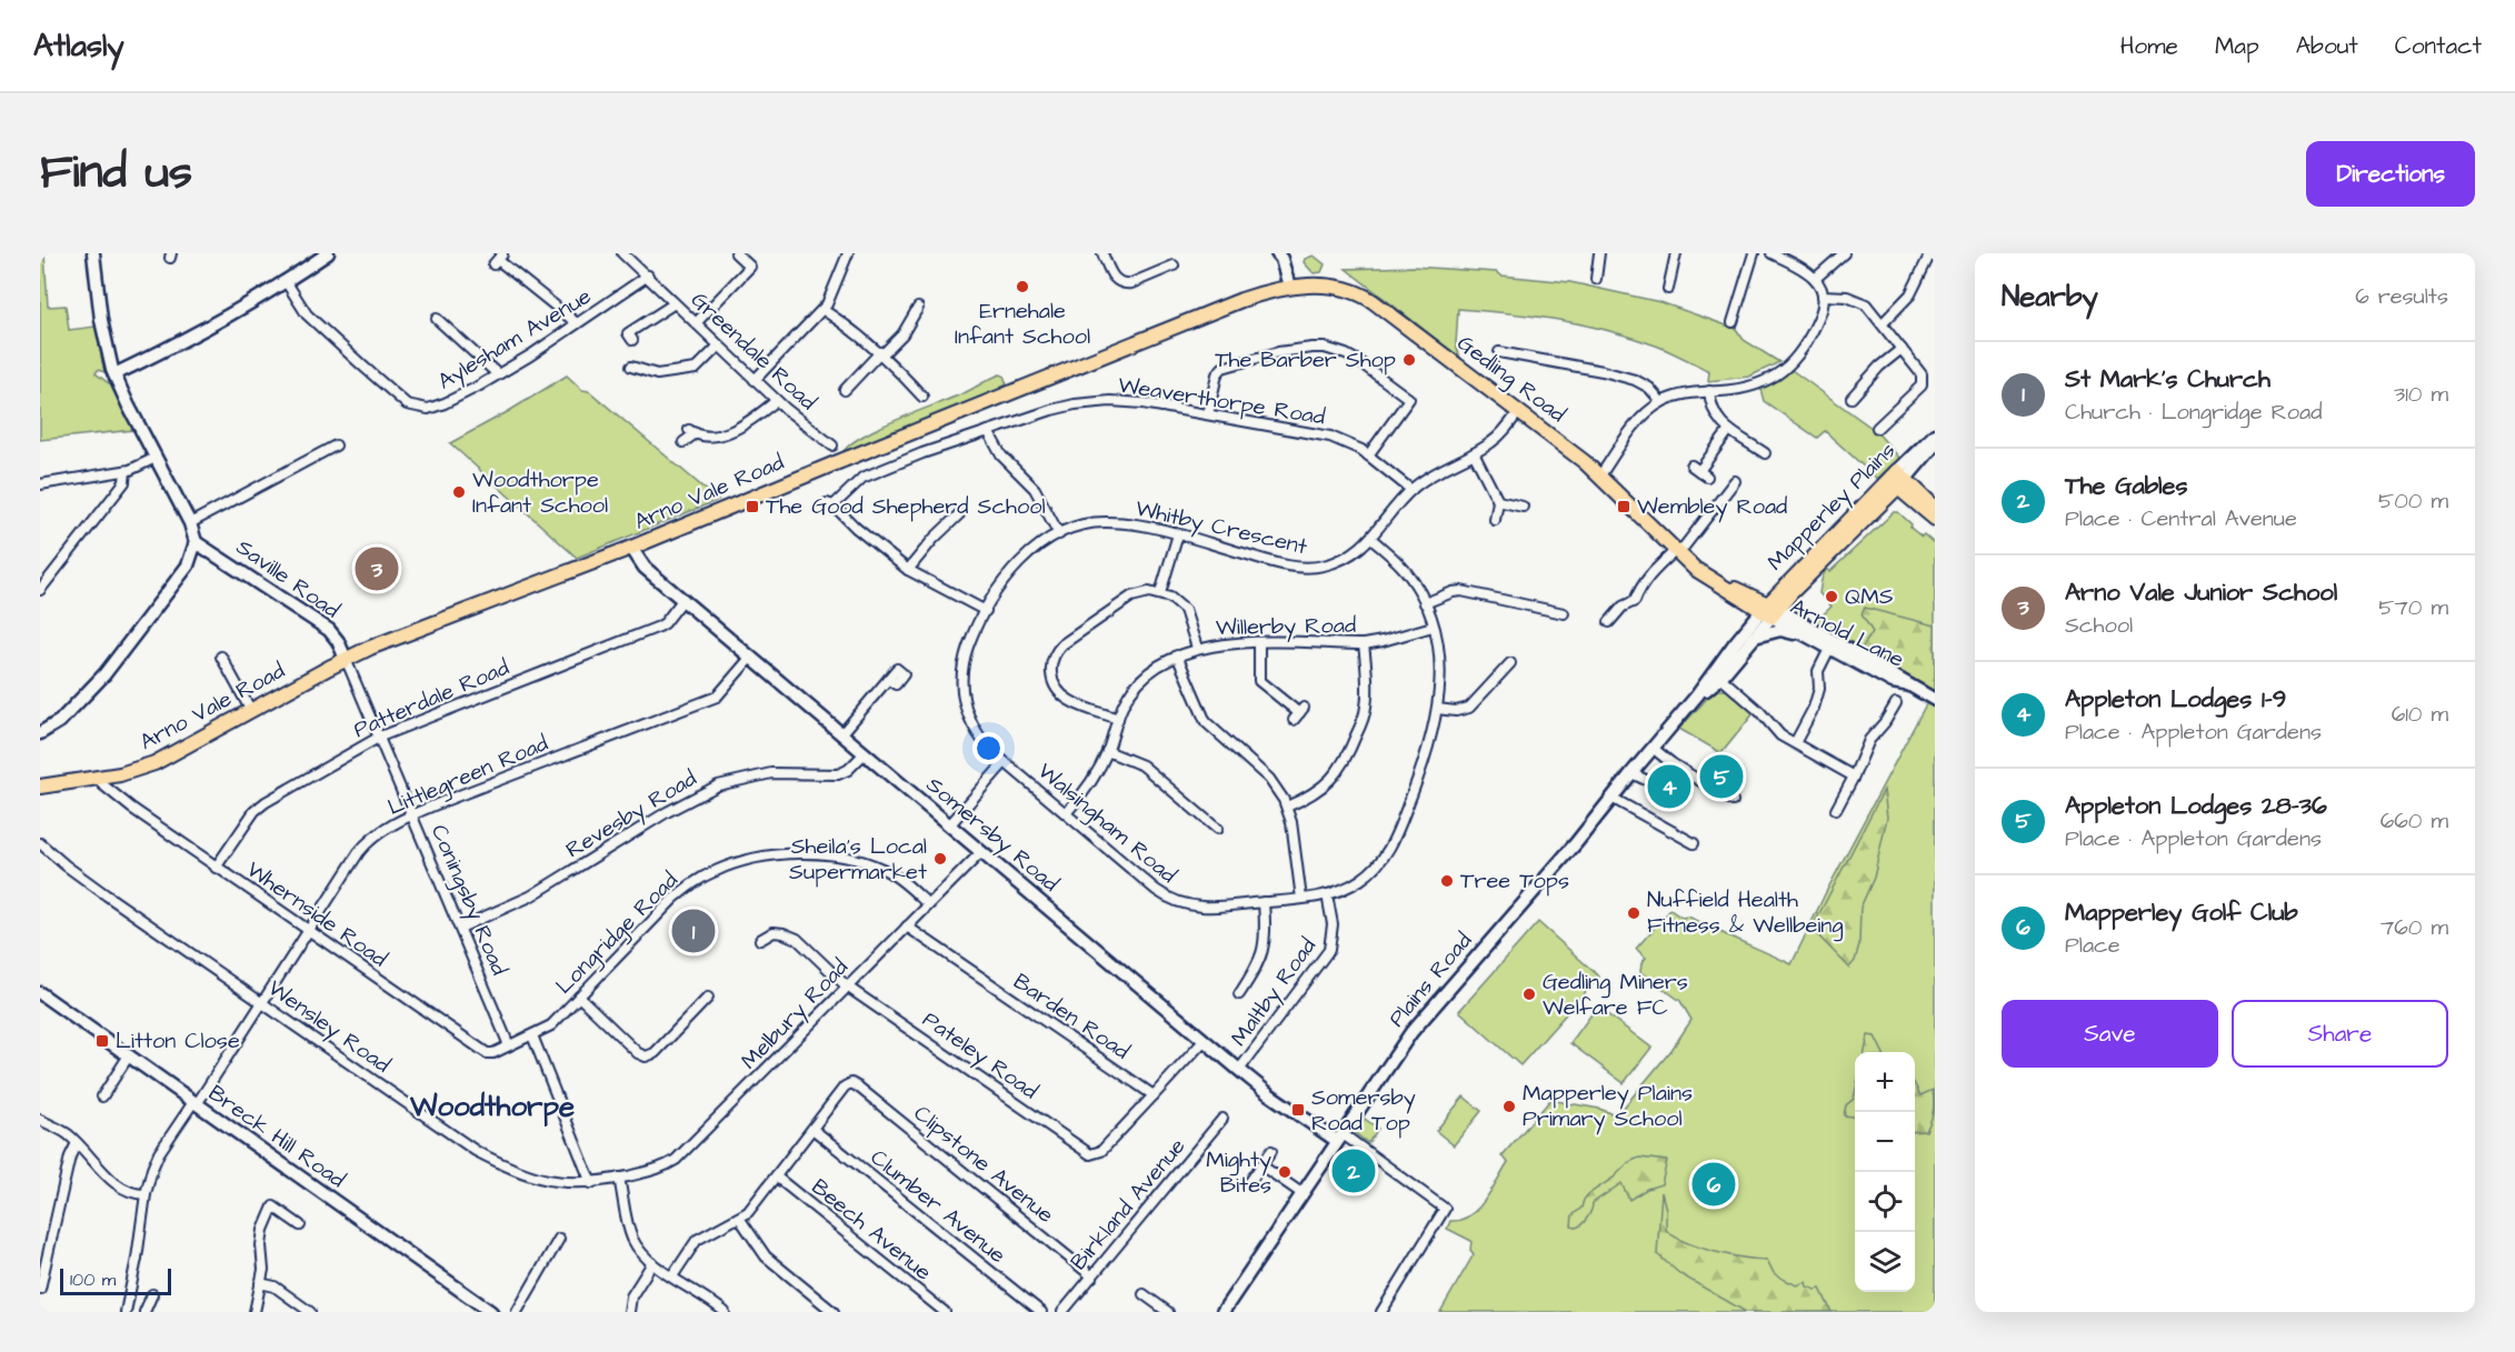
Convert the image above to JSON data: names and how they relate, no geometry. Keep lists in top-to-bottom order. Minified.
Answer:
{"streets":{"main road":["Gedling Road","Arno Vale Road","Mapperley Plains"],"street":["Aylesham Avenue","Greendale Road","Weaverthorpe Road","Whitby Crescent","Saville Road","Willerby Road","Arnold Lane","Patterdale Road","Littlegreen Road","Revesby Road","Walsingham Road","Somersby Road","Coningsby Road","Whernside Road","Longridge Road","Plains Road","Maltby Road","Melbury Road","Barden Road","Wensley Road","Pateley Road","Breck Hill Road","Clipstone Avenue","Birkland Avenue","Clumber Avenue","Beech Avenue"]},"crossings":[["Aylesham Avenue","Greendale Road"],["Gedling Road","Arno Vale Road"],["Gedling Road","Mapperley Plains"],["Gedling Road","Whitby Crescent"],["Gedling Road","Arnold Lane"],["Gedling Road","Plains Road"],["Weaverthorpe Road","Whitby Crescent"],["Arno Vale Road","Saville Road"],["Arno Vale Road","Somersby Road"],["Arno Vale Road","Coningsby Road"],["Arno Vale Road","Whernside Road"],["Mapperley Plains","Arnold Lane"],["Mapperley Plains","Plains Road"],["Whitby Crescent","Walsingham Road"],["Saville Road","Coningsby Road"],["Willerby Road","Walsingham Road"],["Arnold Lane","Plains Road"],["Patterdale Road","Somersby Road"],["Patterdale Road","Coningsby Road"],["Patterdale Road","Whernside Road"],["Littlegreen Road","Somersby Road"],["Littlegreen Road","Coningsby Road"],["Littlegreen Road","Whernside Road"],["Littlegreen Road","Wensley Road"],["Littlegreen Road","Breck Hill Road"],["Revesby Road","Somersby Road"],["Revesby Road","Coningsby Road"],["Walsingham Road","Maltby Road"],["Somersby Road","Plains Road"],["Somersby Road","Maltby Road"],["Somersby Road","Melbury Road"],["Coningsby Road","Whernside Road"],["Whernside Road","Longridge Road"],["Longridge Road","Melbury Road"],["Melbury Road","Barden Road"],["Melbury Road","Wensley Road"],["Melbury Road","Pateley Road"],["Barden Road","Pateley Road"],["Clipstone Avenue","Birkland Avenue"],["Clipstone Avenue","Clumber Avenue"]],"districts":["Woodthorpe"],"places":{"other":["Ernehale Infant School","The Barber Shop","Woodthorpe Infant School","QMS","Sheila's Local Supermarket","Tree Tops","Nuffield Health Fitness & Wellbeing","Gedling Miners Welfare FC","Mapperley Plains Primary School","Mighty Bites"],"transit":["The Good Shepherd School","Wembley Road","Litton Close","Somersby Road Top"]},"scale_bar":"100 m","page":{"header":"Atlasly","nav":["Home","Map","About","Contact"],"title":"Find us","buttons":["Directions",["Save","Share"]],"heading":["Nearby","6 results"],"list":[{"mark":"1","name":"St Mark's Church","note":"Church · Longridge Road","value":"310 m"},{"mark":"2","name":"The Gables","note":"Place · Central Avenue","value":"500 m"},{"mark":"3","name":"Arno Vale Junior School","note":"School","value":"570 m"},{"mark":"4","name":"Appleton Lodges 1-9","note":"Place · Appleton Gardens","value":"610 m"},{"mark":"5","name":"Appleton Lodges 28-36","note":"Place · Appleton Gardens","value":"660 m"},{"mark":"6","name":"Mapperley Golf Club","note":"Place","value":"760 m"}],"pins":["3","5","4","1","2","6"],"map_buttons":["+","−"],"scale":"100 m"}}
